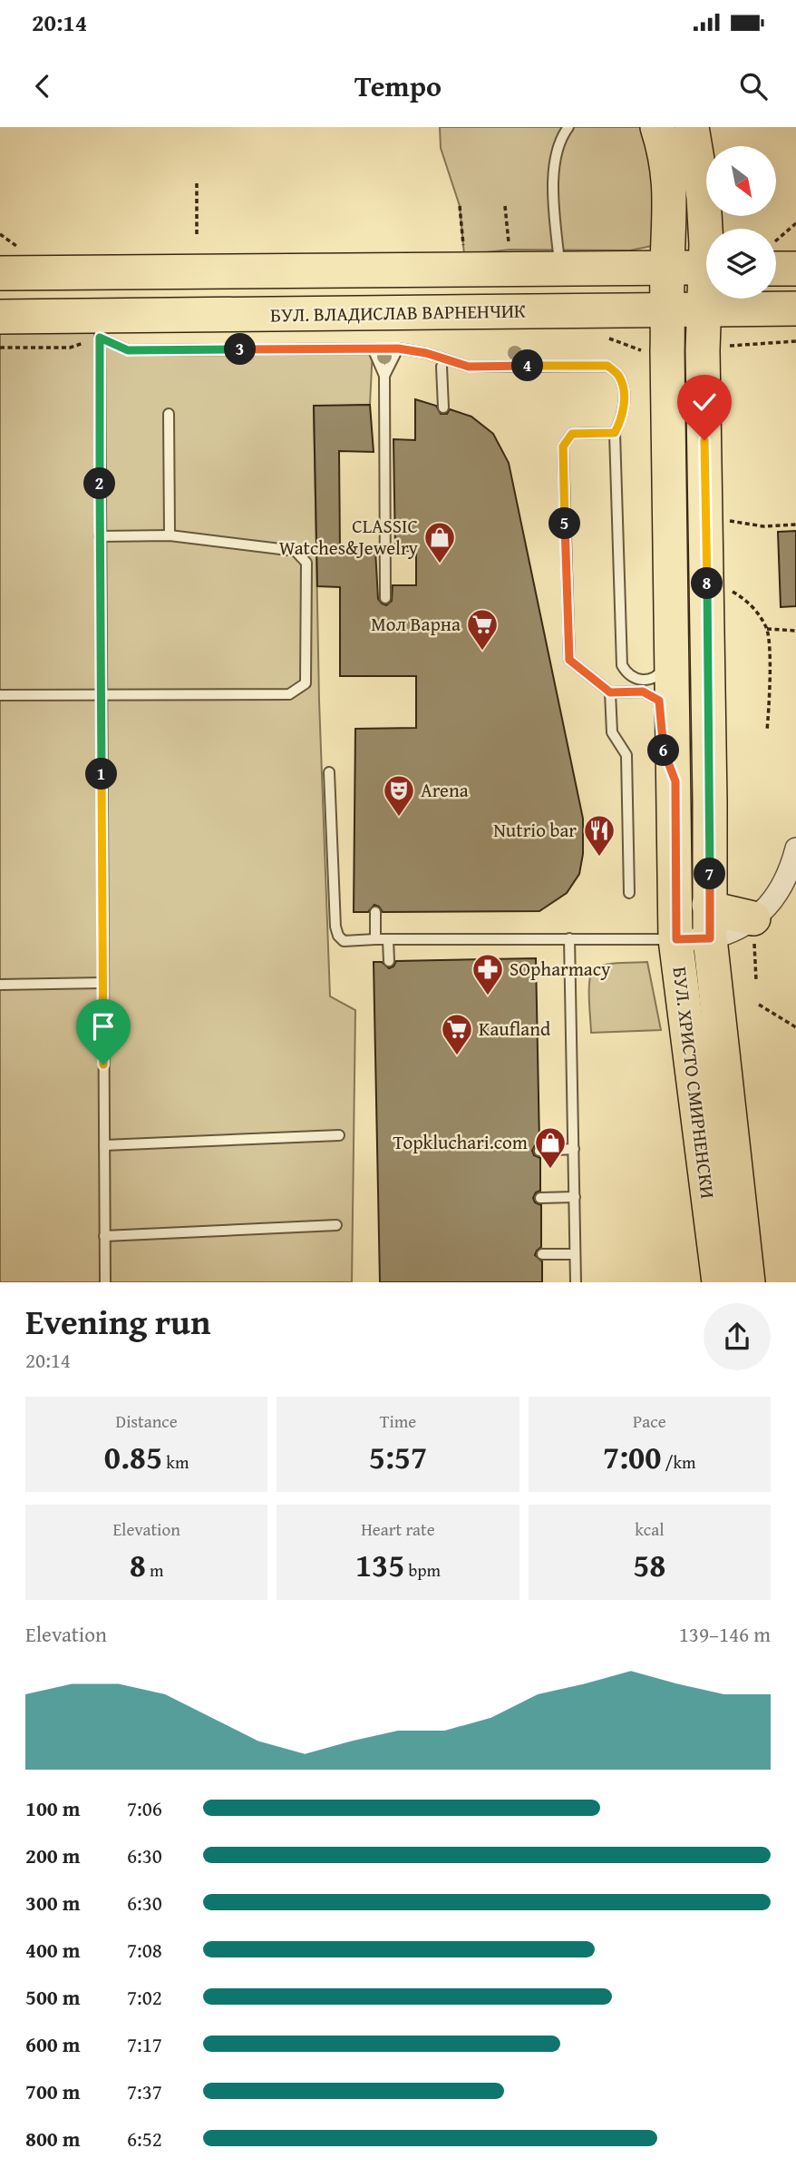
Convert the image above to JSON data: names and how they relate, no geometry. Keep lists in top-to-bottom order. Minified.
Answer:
{"streets":{"main road":["БУЛ. ВЛАДИСЛАВ ВАРНЕНЧИК","БУЛ. ХРИСТО СМИРНЕНСКИ"]},"crossings":[["БУЛ. ВЛАДИСЛАВ ВАРНЕНЧИК","БУЛ. ХРИСТО СМИРНЕНСКИ"]],"places":{"shop":["CLASSIC Watches&Jewelry","Topkluchari.com"],"supermarket":["Мол Варна","Kaufland"],"theatre":["Arena"],"restaurant":["Nutrio bar"],"pharmacy":["SOpharmacy"]},"north":"bottom right","page":{"status":"20:14","header":"Tempo","pins":["3","4","2","5","8","6","1","7"],"heading":["Evening run","20:14"],"stats":[["Distance","0.85 km"],["Time","5:57"],["Pace","7:00 /km"],["Elevation","8 m"],["Heart rate","135 bpm"],["kcal","58"]],"chart":["Elevation","139–146 m"],"list":[{"name":"100 m","note":"7:06"},{"name":"200 m","note":"6:30"},{"name":"300 m","note":"6:30"},{"name":"400 m","note":"7:08"},{"name":"500 m","note":"7:02"},{"name":"600 m","note":"7:17"},{"name":"700 m","note":"7:37"},{"name":"800 m","note":"6:52"}]}}
